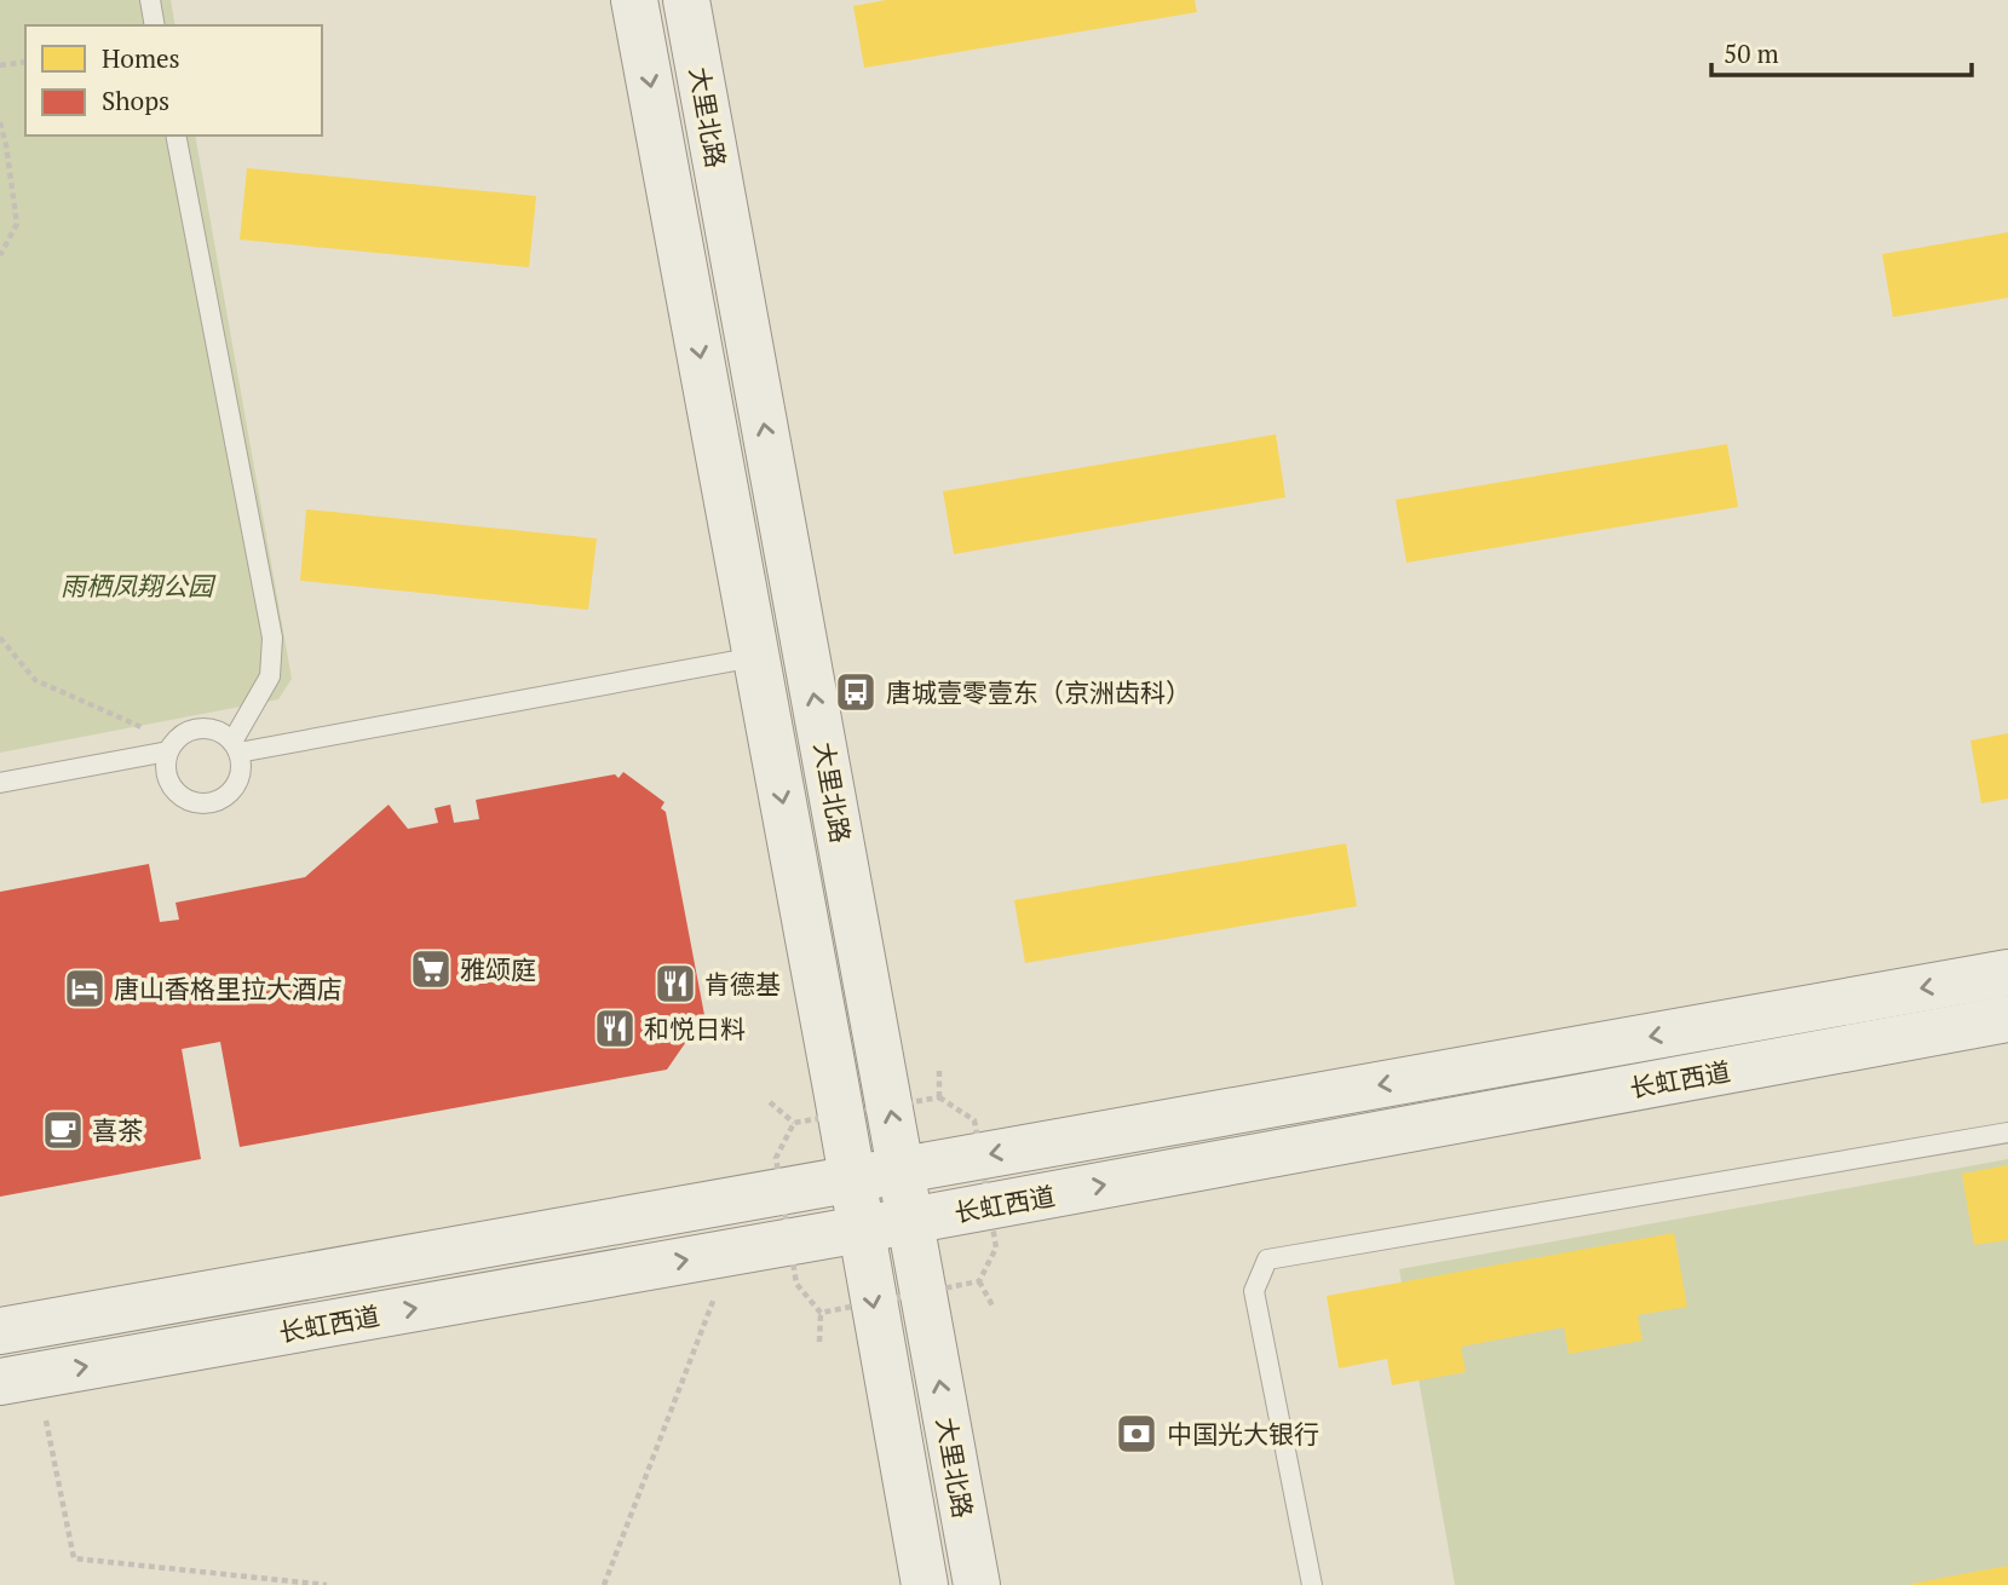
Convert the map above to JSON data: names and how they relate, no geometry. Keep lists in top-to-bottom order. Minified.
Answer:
{"streets":{"main road":["大里北路","长虹西道"]},"crossings":[["大里北路","长虹西道"]],"parks":["雨栖凤翔公园"],"places":{"bus stop":["唐城壹零壹东（京洲齿科）"],"supermarket":["雅颂庭"],"restaurant":["肯德基","和悦日料"],"hotel":["唐山香格里拉大酒店"],"cafe":["喜茶"],"bank":["中国光大银行"]},"legend":["Homes","Shops"],"scale_bar":"50 m"}
